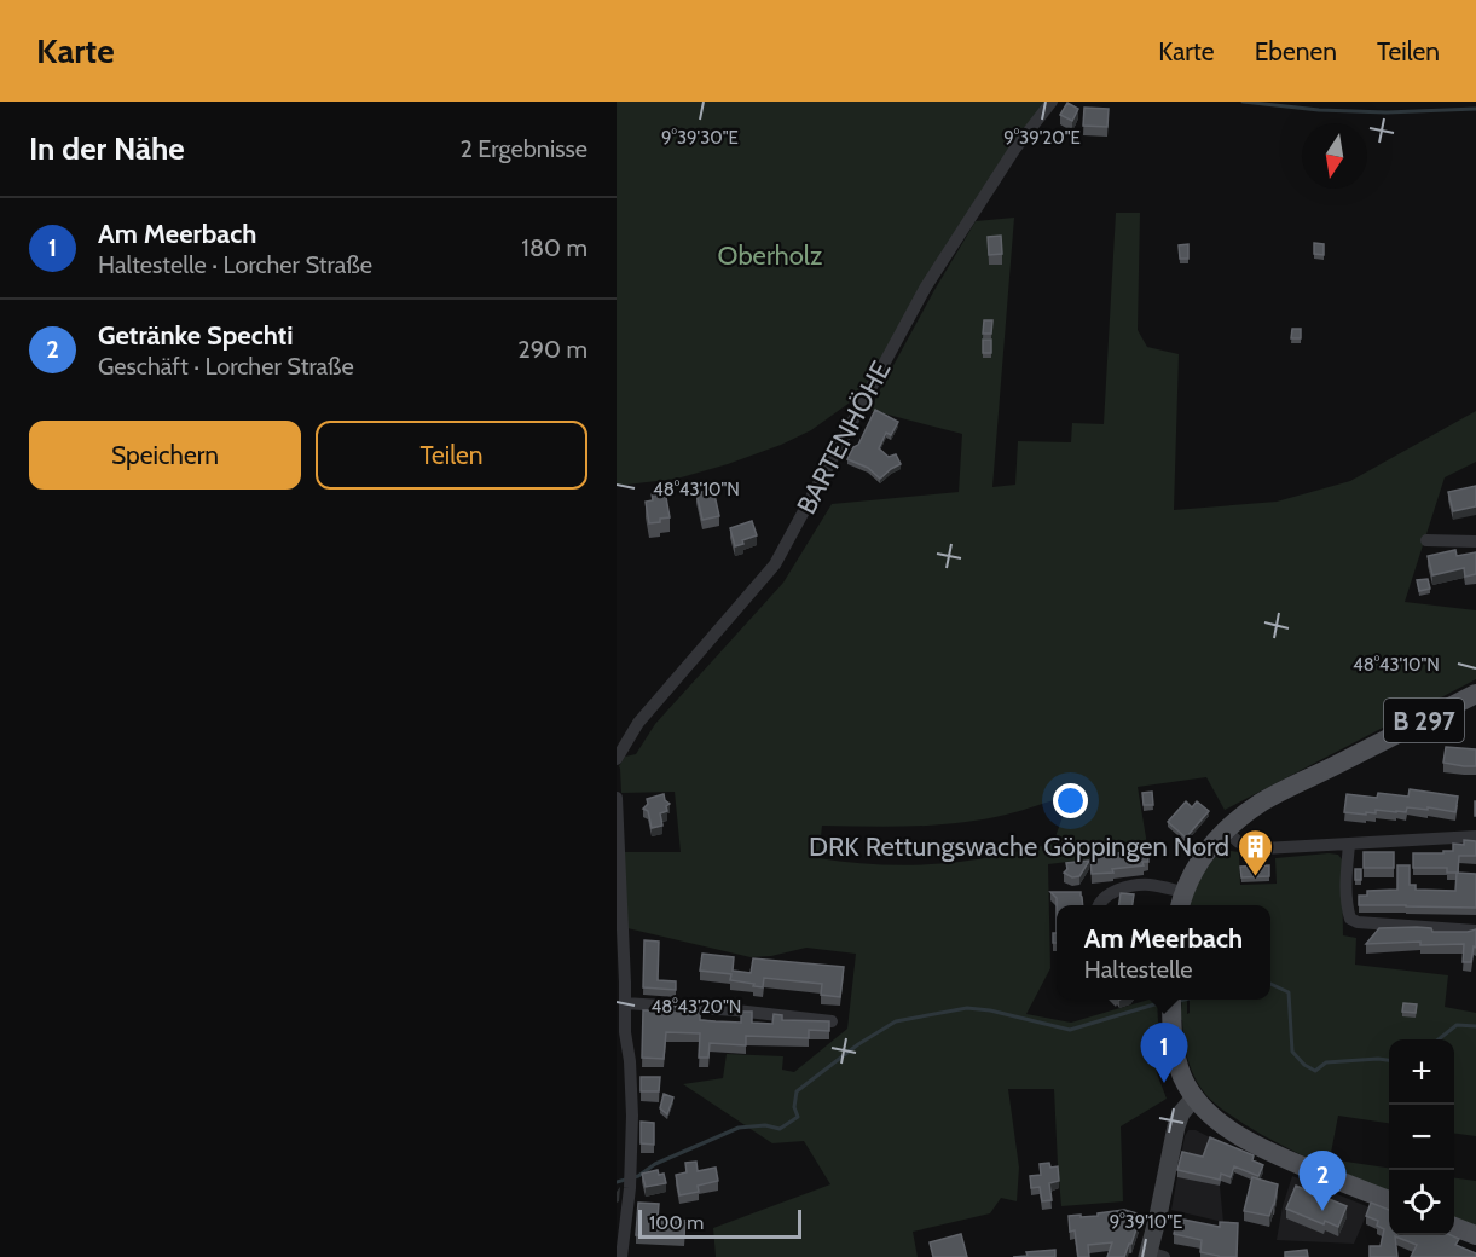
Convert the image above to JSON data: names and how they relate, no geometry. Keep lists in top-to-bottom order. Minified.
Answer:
{"streets":{"main road":["B 297"],"street":["BARTENHÖHE"]},"parks":["Oberholz"],"places":{"building":["DRK Rettungswache Göppingen Nord"]},"scale_bar":"100 m","north":"bottom","page":{"header":"Karte","nav":["Karte","Ebenen","Teilen"],"heading":["In der Nähe","2 Ergebnisse"],"list":[{"mark":"1","name":"Am Meerbach","note":"Haltestelle · Lorcher Straße","value":"180 m"},{"mark":"2","name":"Getränke Spechti","note":"Geschäft · Lorcher Straße","value":"290 m"}],"buttons":["Speichern","Teilen"],"popup":["Am Meerbach","Haltestelle"],"pins":["1","2"],"map_buttons":["+","−"],"scale":"100 m"},"coordinates":["9°39'30\"E","9°39'20\"E","48°43'10\"N","48°43'20\"N","9°39'10\"E"]}
